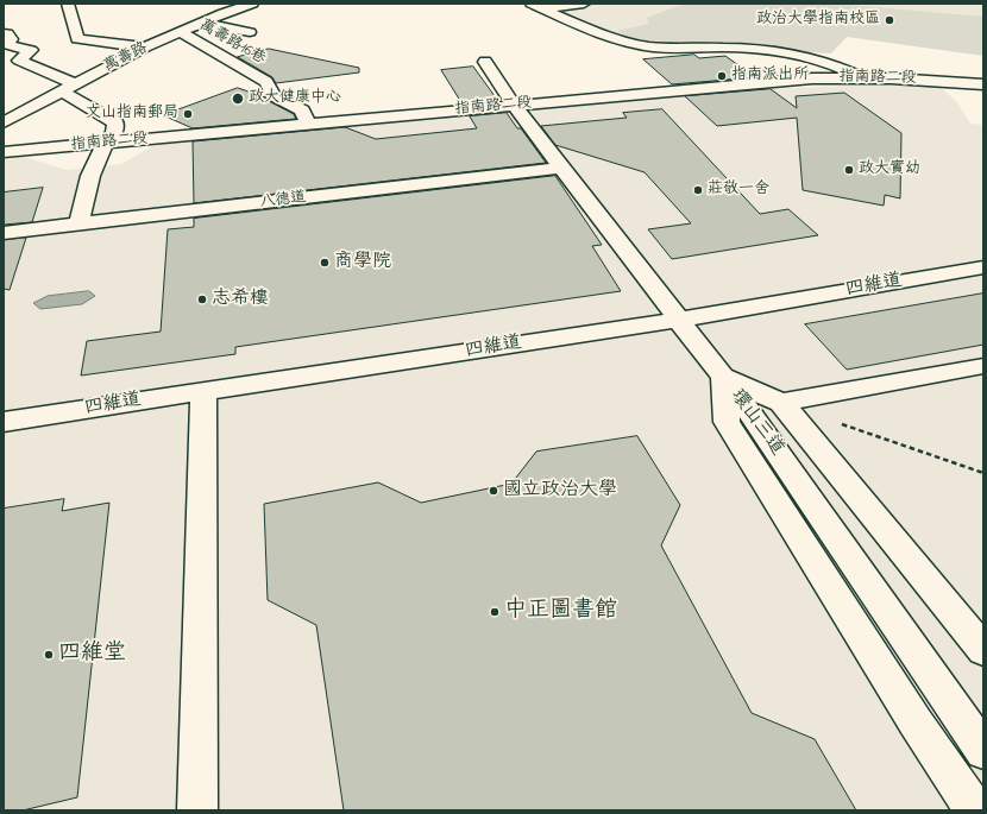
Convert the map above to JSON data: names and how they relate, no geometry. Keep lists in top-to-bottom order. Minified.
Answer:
{"streets":{"street":["萬壽路16巷","萬壽路","指南路二段","八德道","四維道","環山三道"]},"crossings":[["萬壽路16巷","萬壽路"],["萬壽路16巷","指南路二段"],["指南路二段","環山三道"],["八德道","環山三道"],["四維道","環山三道"]],"places":["政治大學指南校區","指南派出所","政大健康中心","文山指南郵局","政大實幼","莊敬一舍","商學院","志希樓","國立政治大學","中正圖書館","四維堂"]}
